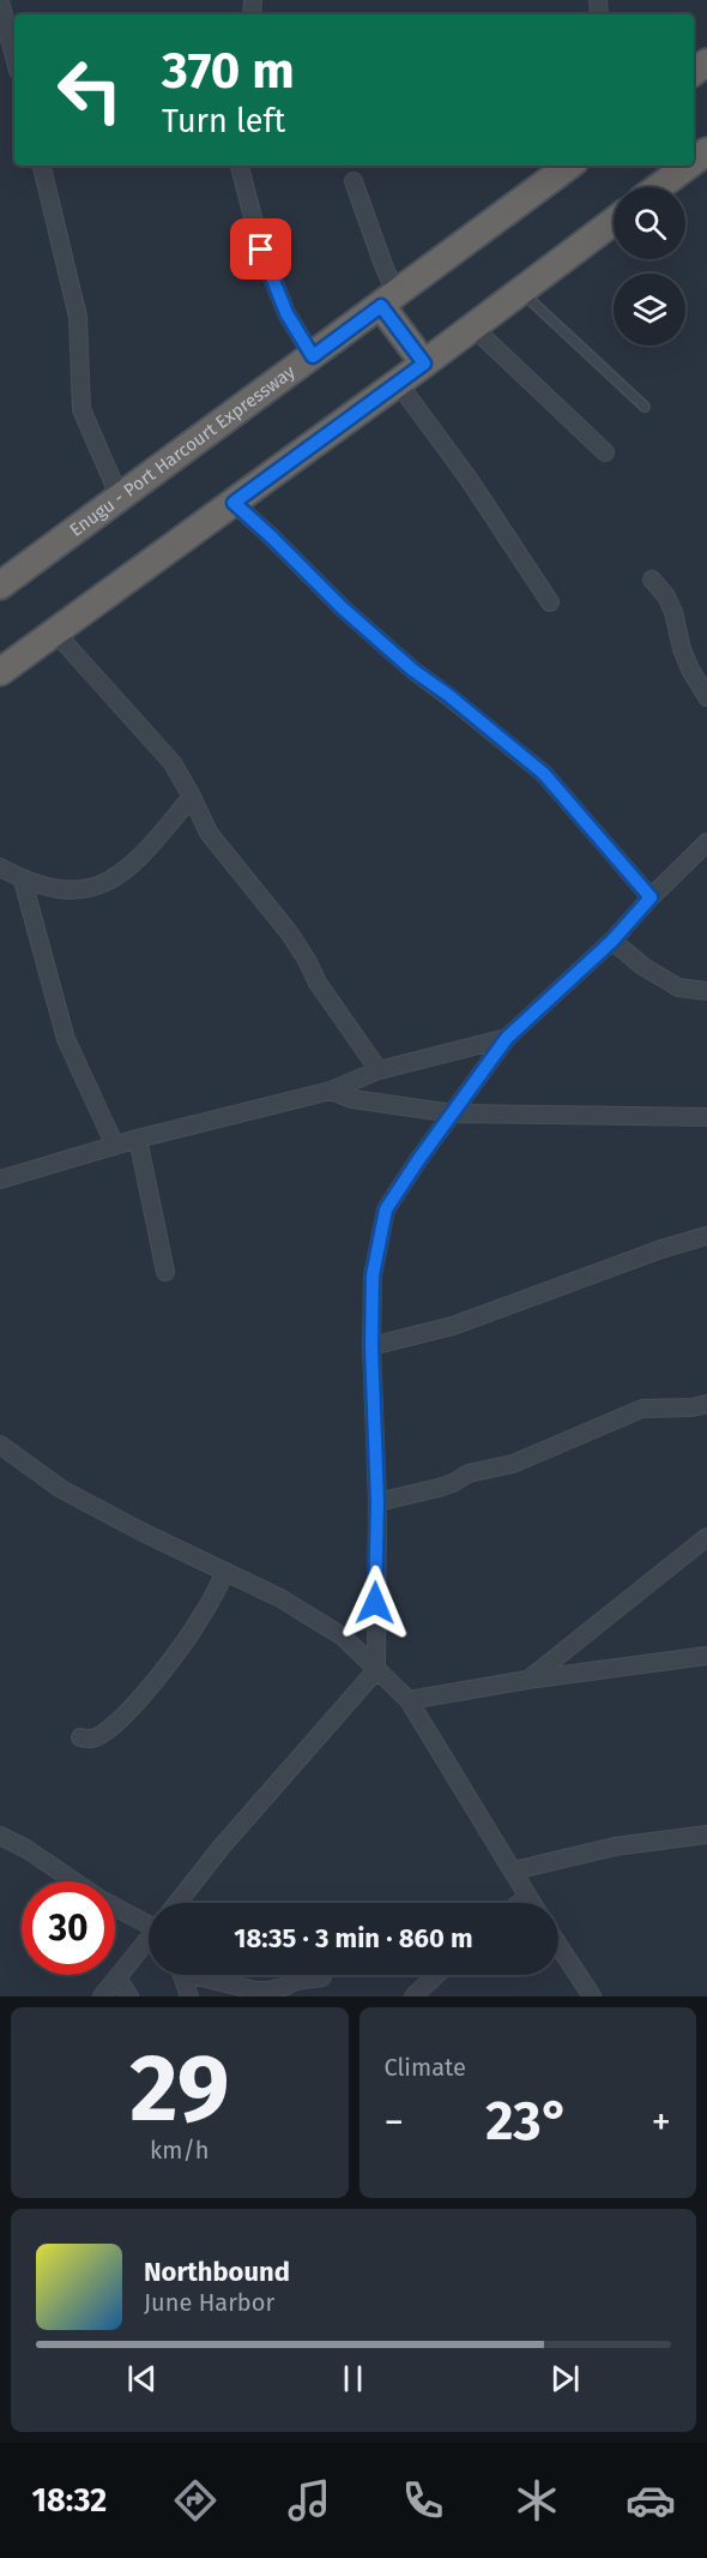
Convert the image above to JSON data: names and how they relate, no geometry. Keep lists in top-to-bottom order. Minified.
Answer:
{"streets":{"highway":["Enugu - Port Harcourt Expressway"]},"page":{"turn":["370 m","Turn left"],"limit":"30","trip":"18:35 · 3 min · 860 m","tile":[["29","km/h"],"Climate"],"heat":["−","23°","+"],"song":["Northbound","June Harbor"],"tabs":"18:32"}}
